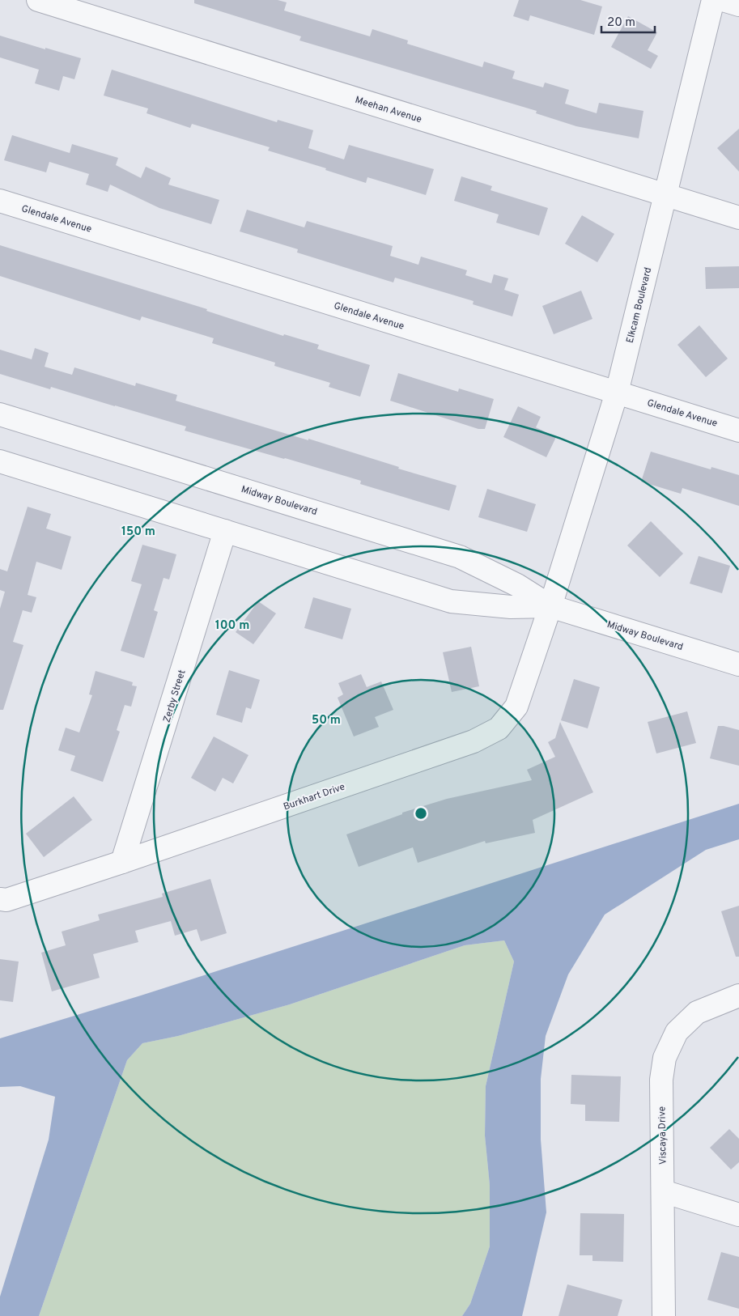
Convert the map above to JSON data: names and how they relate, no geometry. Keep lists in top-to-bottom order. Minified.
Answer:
{"streets":{"street":["Meehan Avenue","Glendale Avenue","Elkcam Boulevard","Midway Boulevard","Zerby Street","Burkhart Drive","Viscaya Drive"]},"crossings":[["Meehan Avenue","Elkcam Boulevard"],["Glendale Avenue","Elkcam Boulevard"],["Elkcam Boulevard","Midway Boulevard"],["Elkcam Boulevard","Burkhart Drive"],["Midway Boulevard","Zerby Street"],["Midway Boulevard","Burkhart Drive"],["Zerby Street","Burkhart Drive"]],"scale_bar":"20 m","rings":["150 m","100 m","50 m"]}
